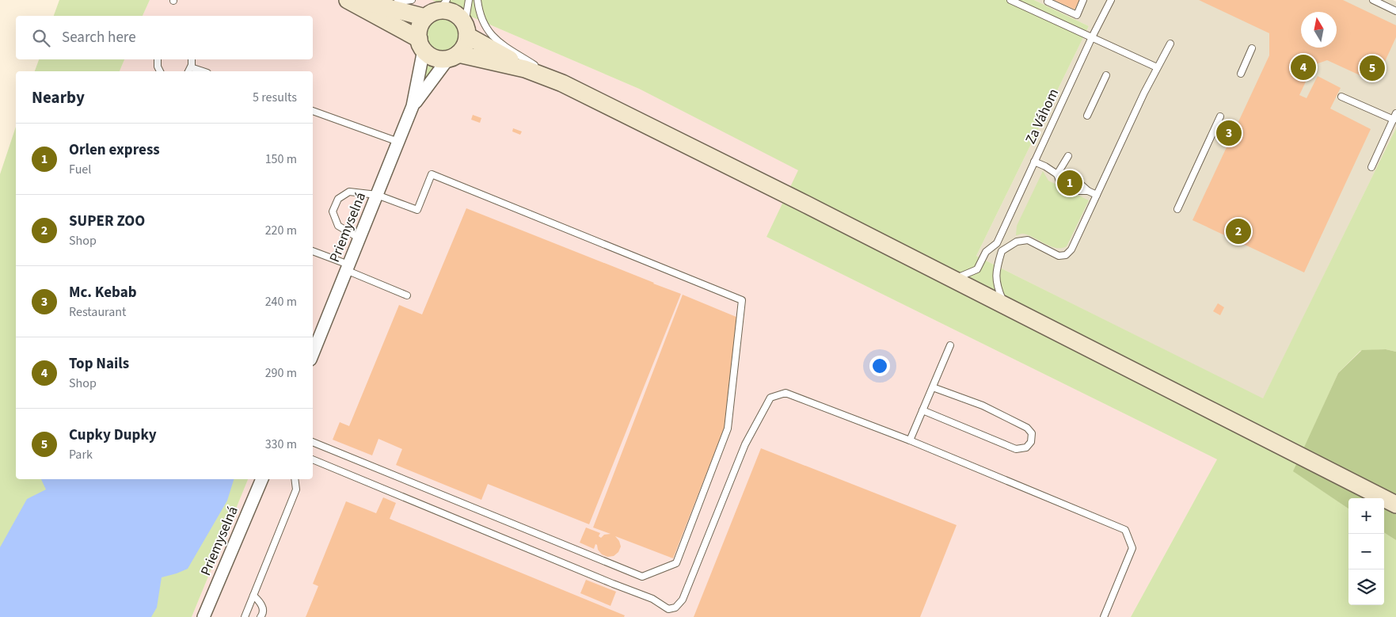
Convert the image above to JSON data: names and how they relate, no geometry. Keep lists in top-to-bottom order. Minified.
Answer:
{"streets":{"street":["Priemyselná"],"lane":["Za Váhom"]},"north":"top","page":{"search":"Search here","pins":["4","5","3","1","2"],"heading":["Nearby","5 results"],"list":[{"mark":"1","name":"Orlen express","note":"Fuel","value":"150 m"},{"mark":"2","name":"SUPER ZOO","note":"Shop","value":"220 m"},{"mark":"3","name":"Mc. Kebab","note":"Restaurant","value":"240 m"},{"mark":"4","name":"Top Nails","note":"Shop","value":"290 m"},{"mark":"5","name":"Cupky Dupky","note":"Park","value":"330 m"}],"map_buttons":["+","−"]}}
